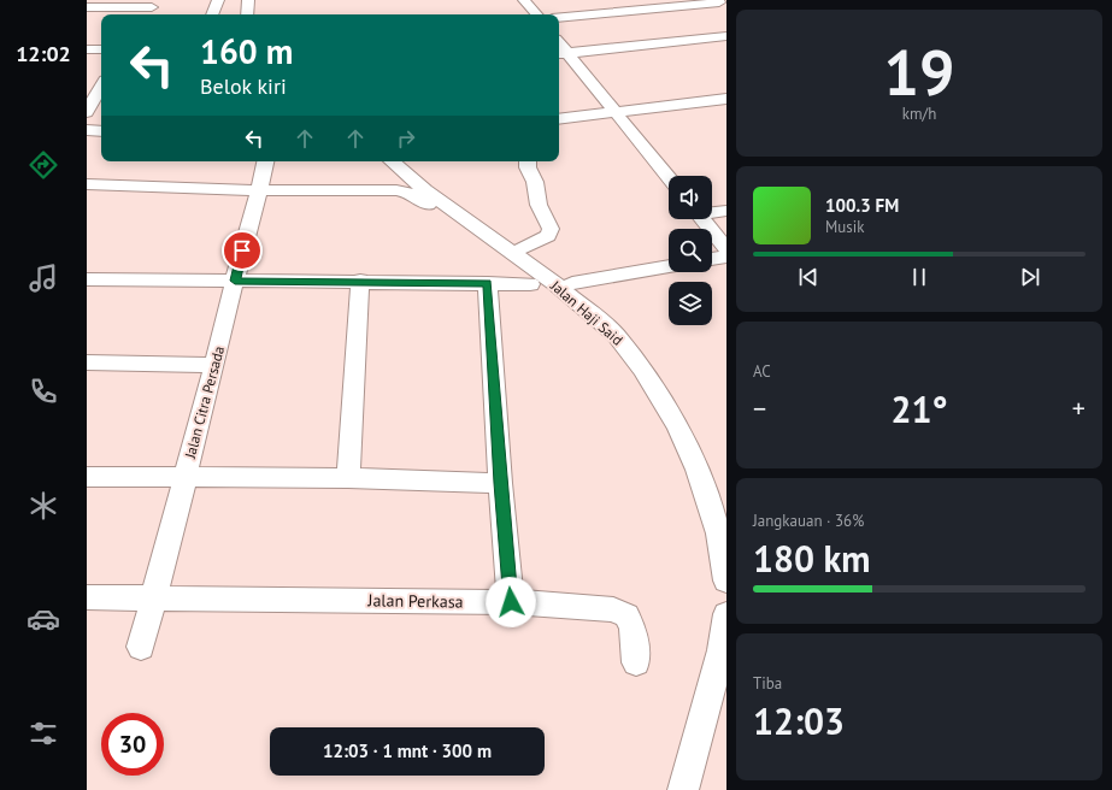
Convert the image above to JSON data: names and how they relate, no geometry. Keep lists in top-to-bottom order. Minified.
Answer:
{"streets":{"street":["Jalan Haji Said","Jalan Citra Persada","Jalan Perkasa"]},"crossings":[["Jalan Citra Persada","Jalan Perkasa"]],"page":{"tabs":"12:02","tile":[["19","km/h"],"AC",["Jangkauan · 36%","180 km"],["Tiba","12:03"]],"turn":["160 m","Belok kiri"],"song":["100.3 FM","Musik"],"heat":["−","21°","+"],"limit":"30","trip":"12:03 · 1 mnt · 300 m"}}
